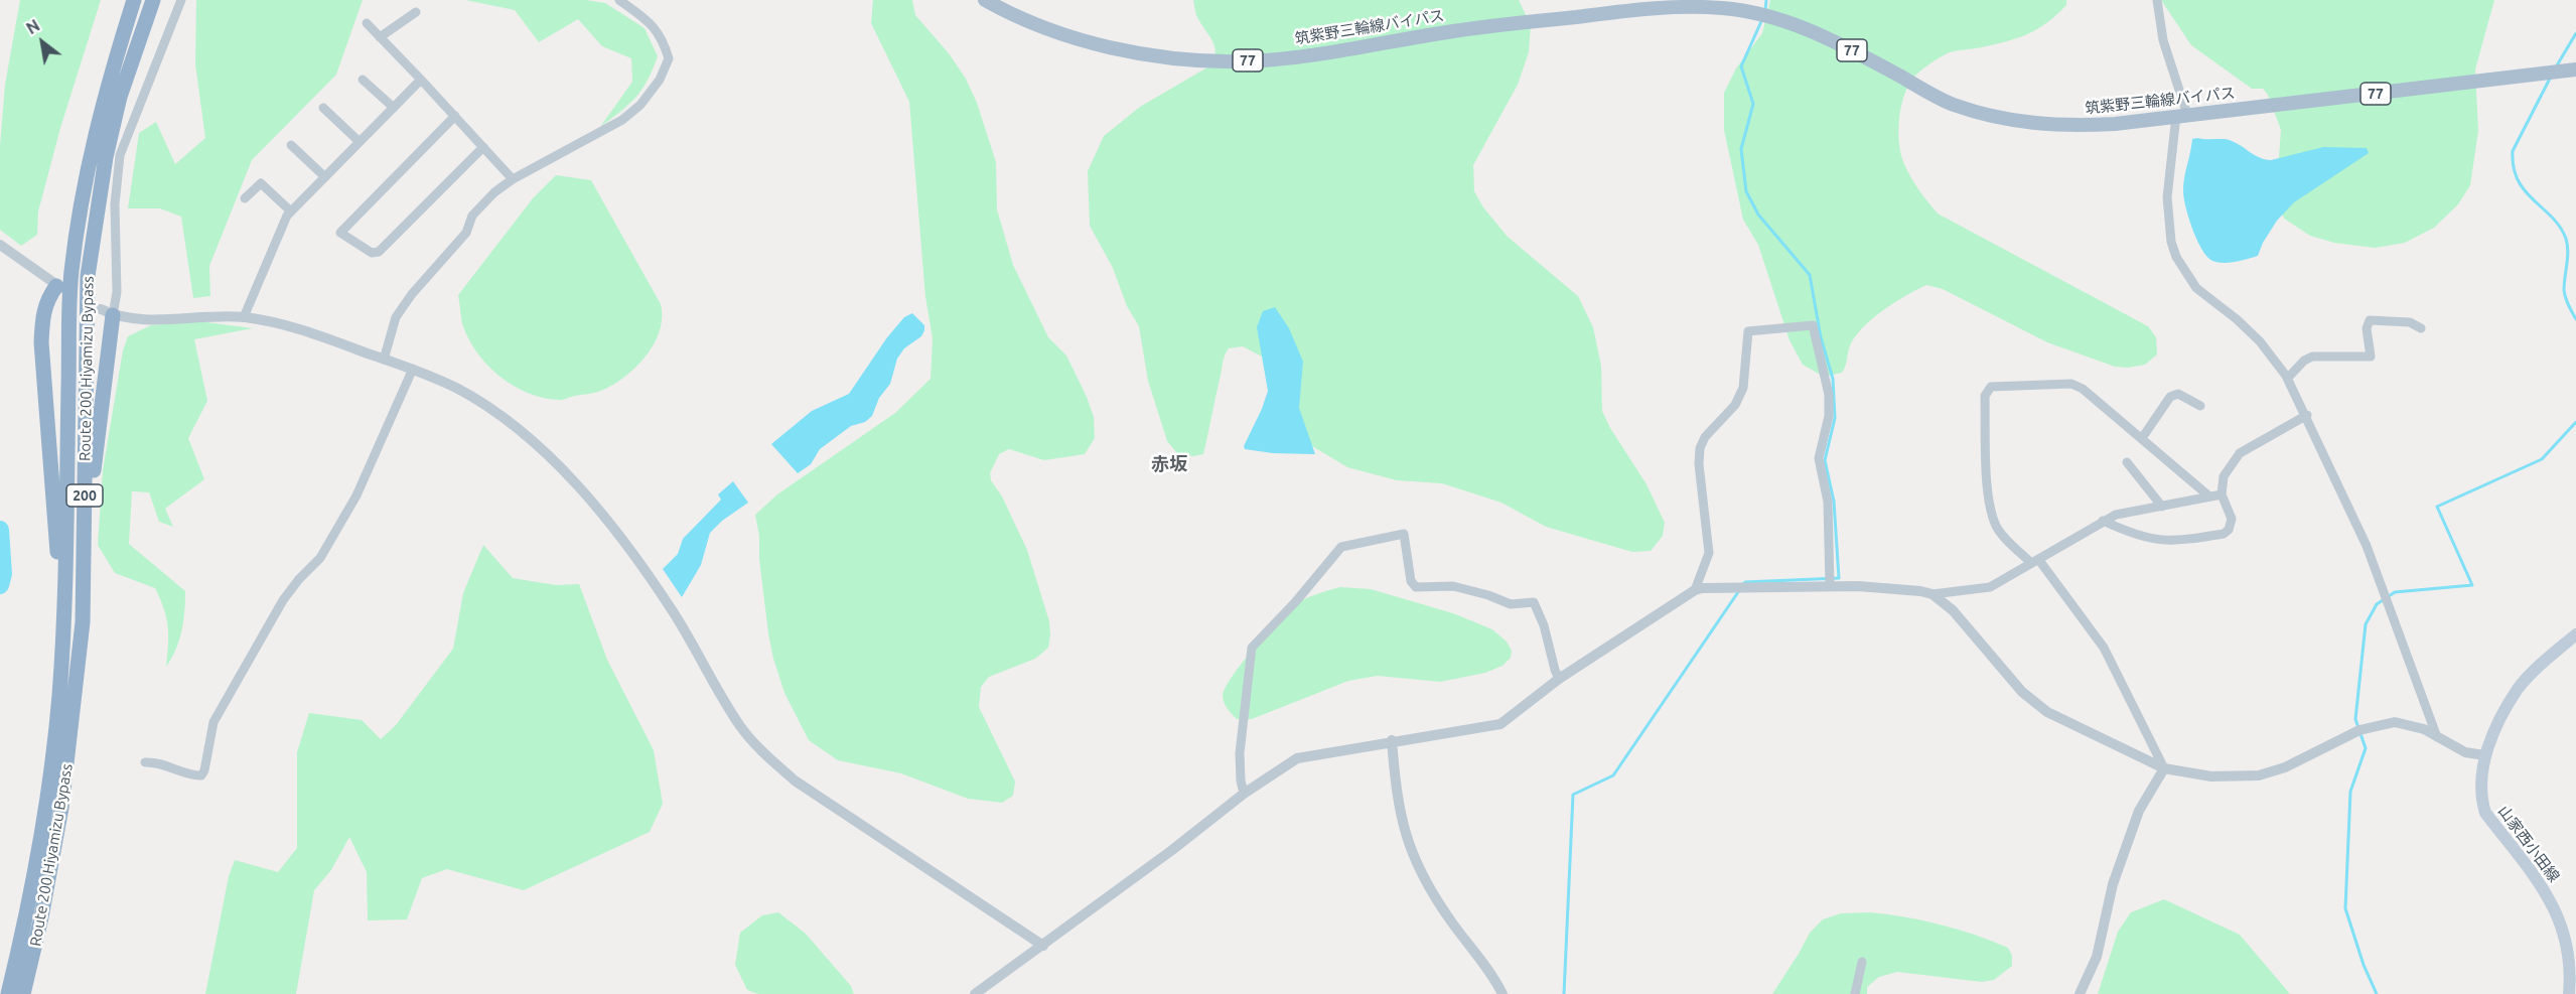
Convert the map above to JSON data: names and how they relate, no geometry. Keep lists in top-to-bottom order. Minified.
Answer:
{"streets":{"highway":["Route 200 Hiyamizu Bypass","200"],"main road":["筑紫野三輪線バイパス","77","山家西小田線"]},"districts":["赤坂"],"north":"top left"}
